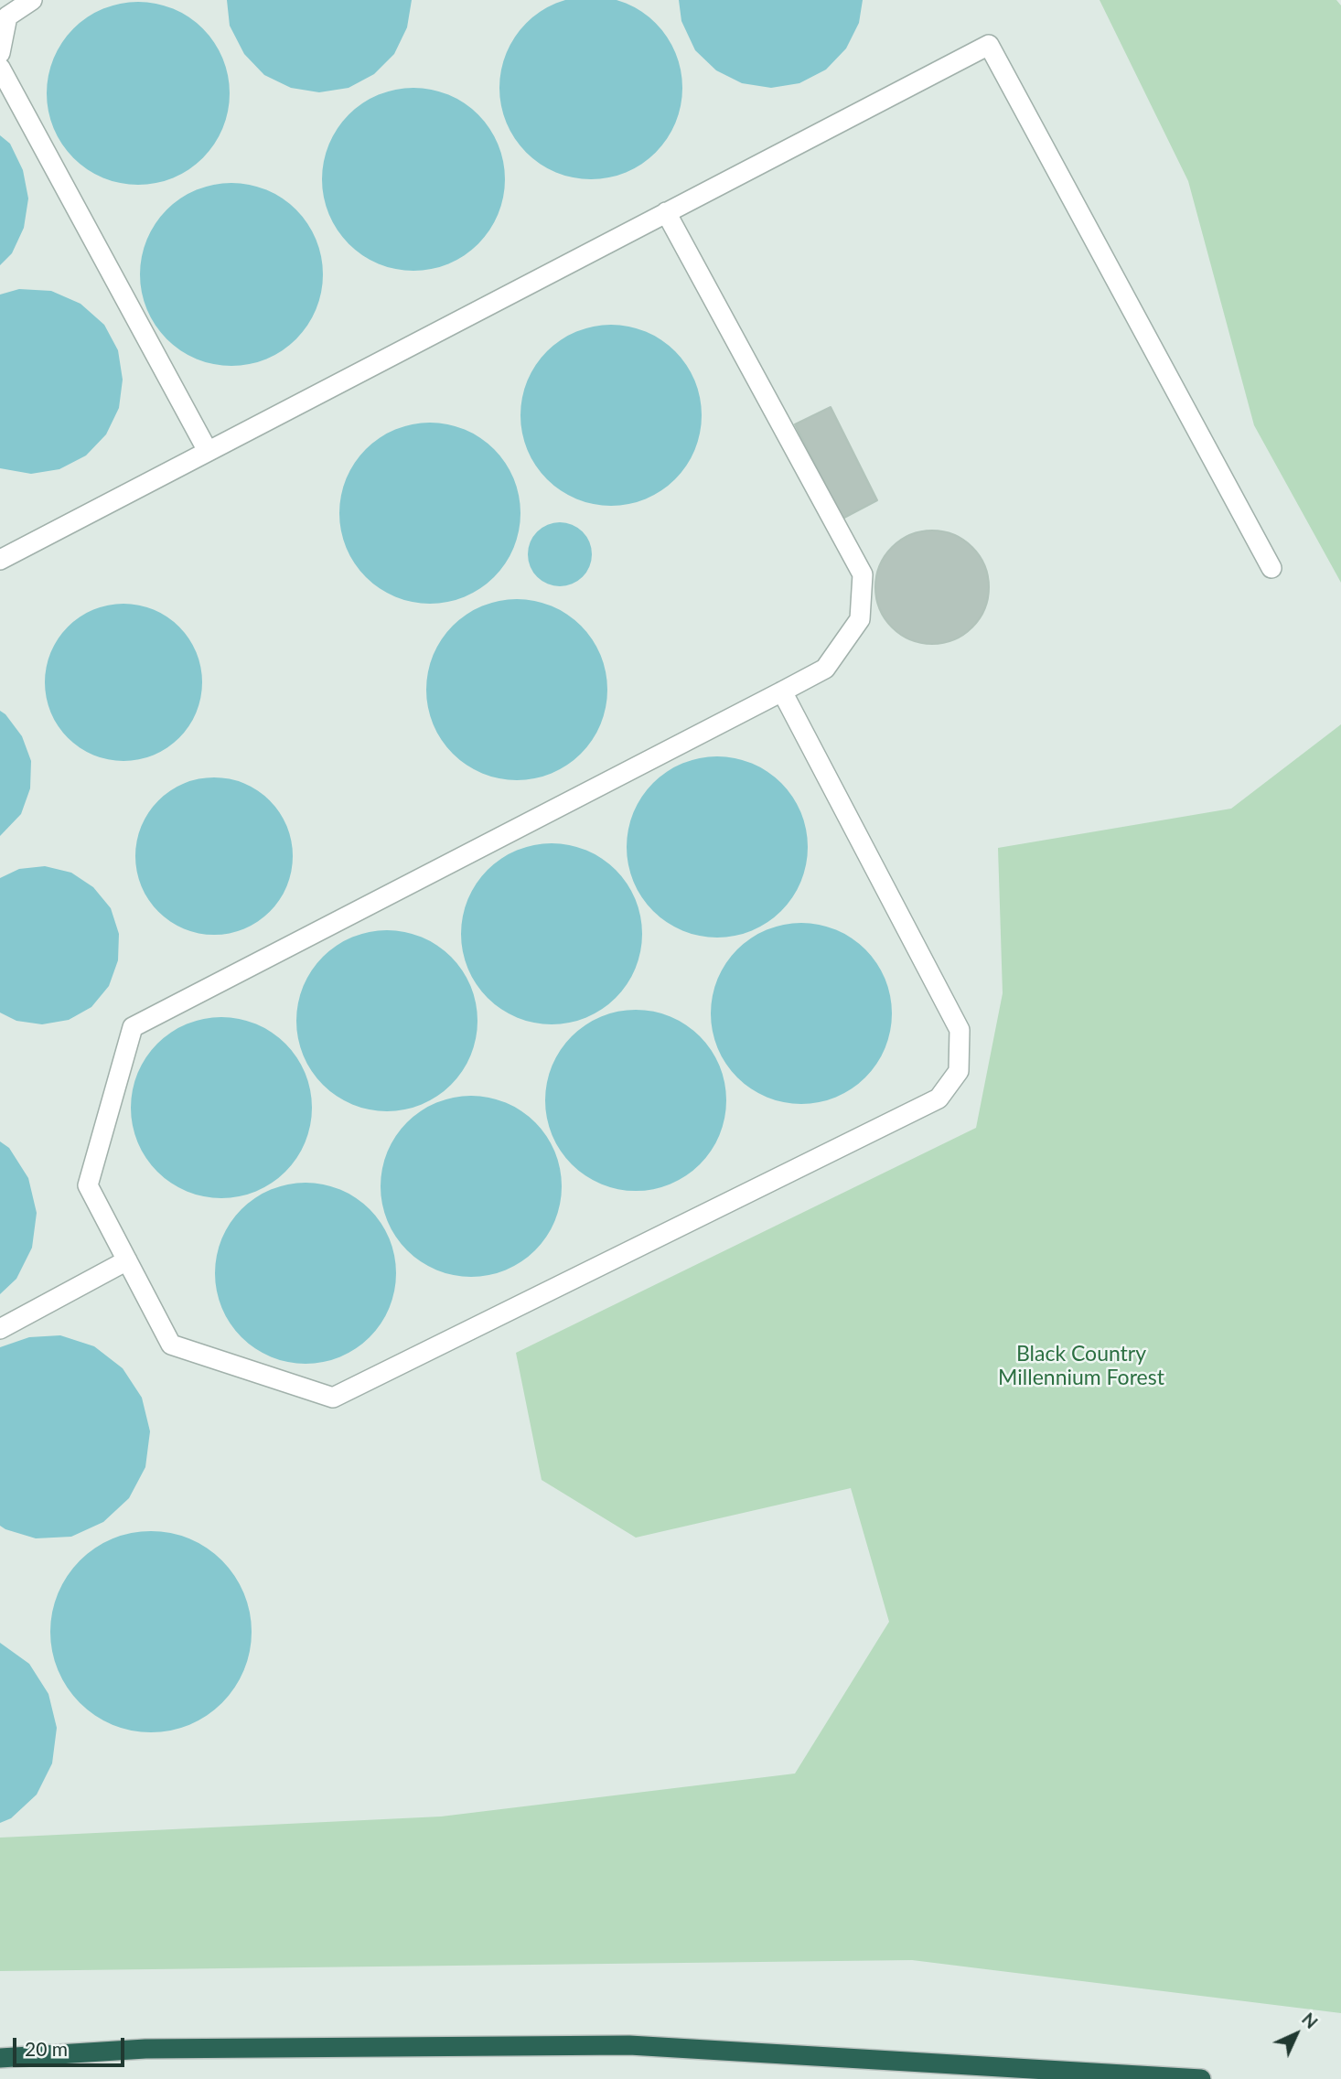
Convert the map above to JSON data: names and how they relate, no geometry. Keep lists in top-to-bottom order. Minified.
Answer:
{"parks":["Black Country Millennium Forest"],"scale_bar":"20 m","north":"top right"}
